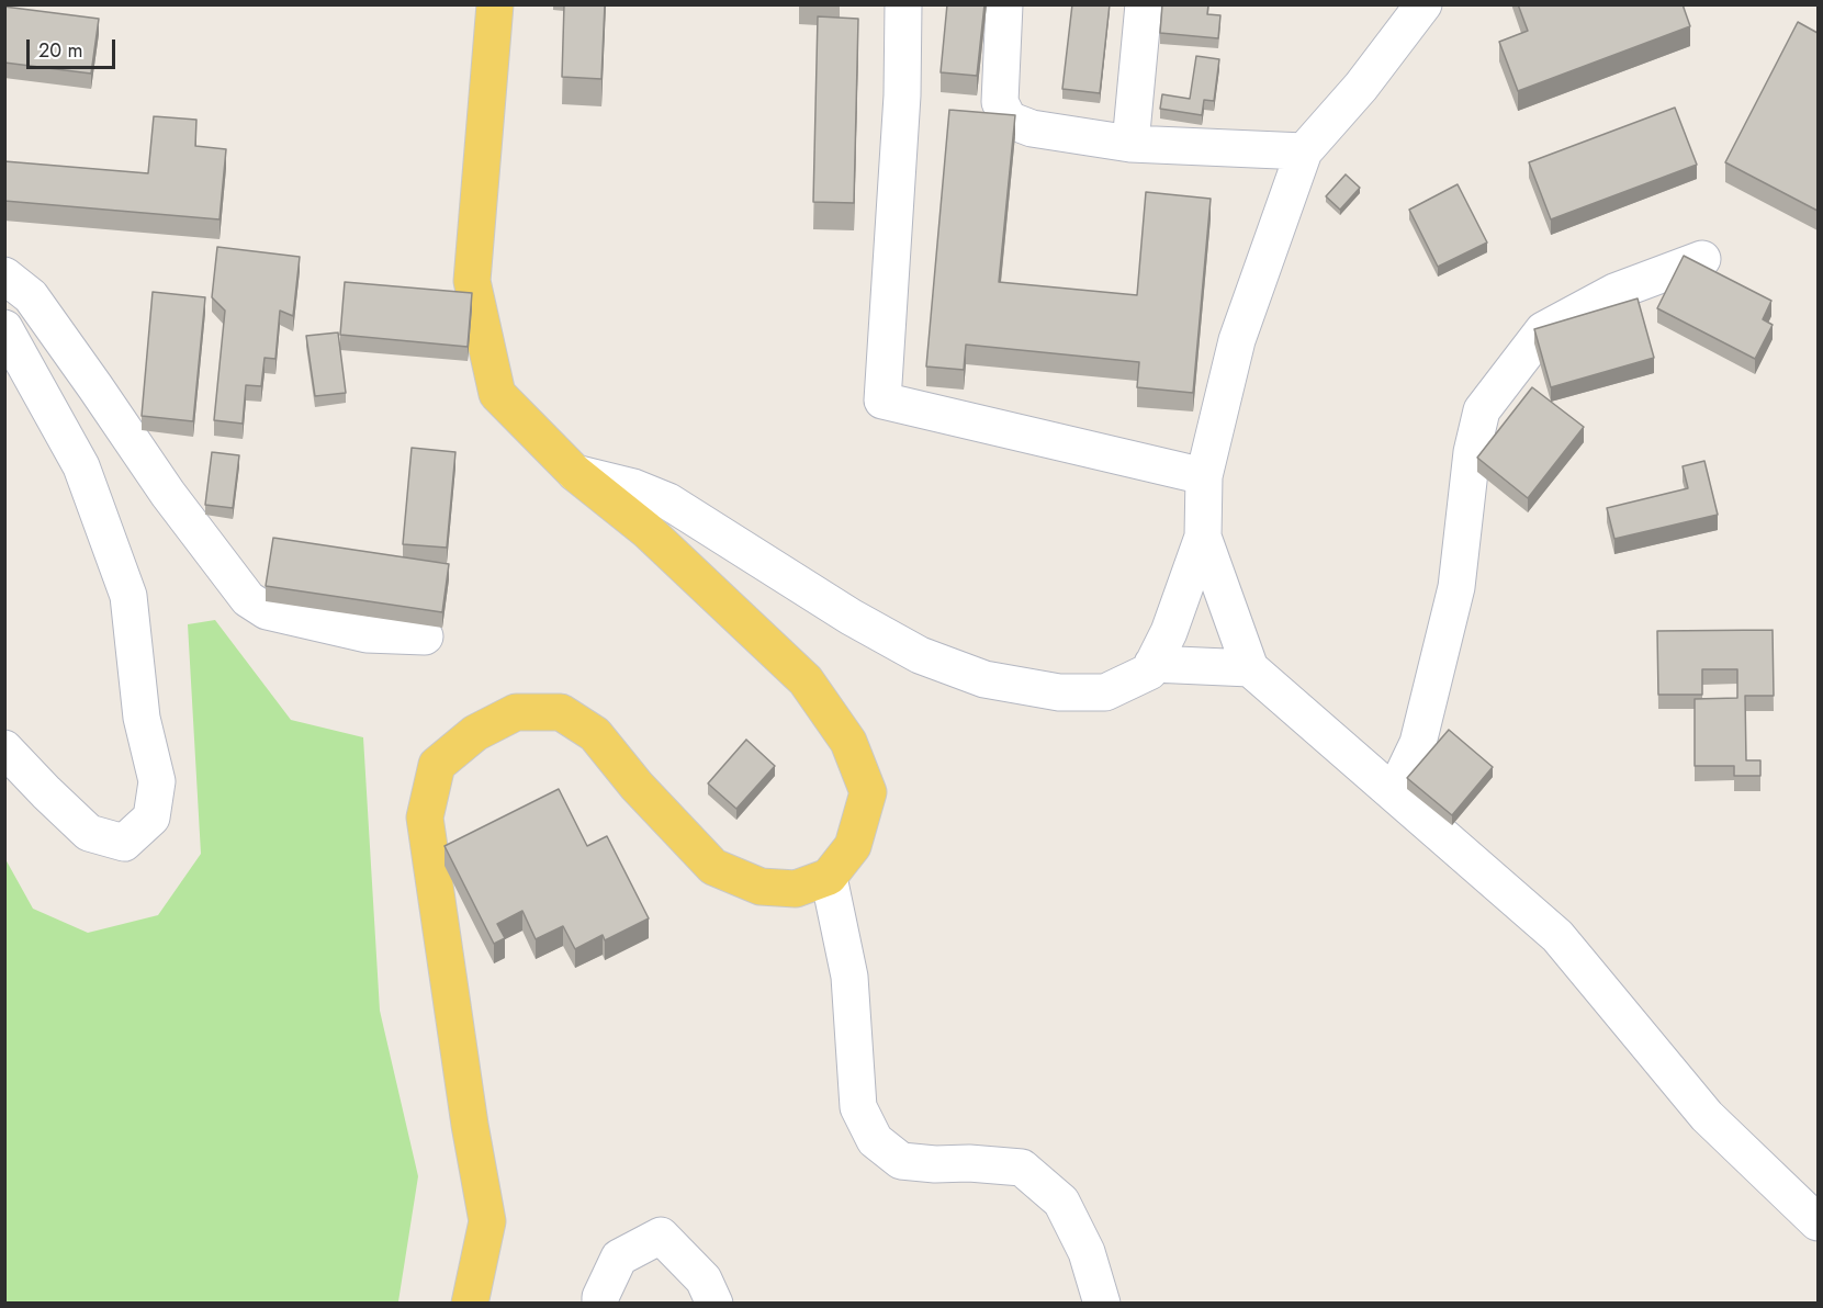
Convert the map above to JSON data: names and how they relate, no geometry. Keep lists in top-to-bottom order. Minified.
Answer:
{"scale_bar":"20 m"}
